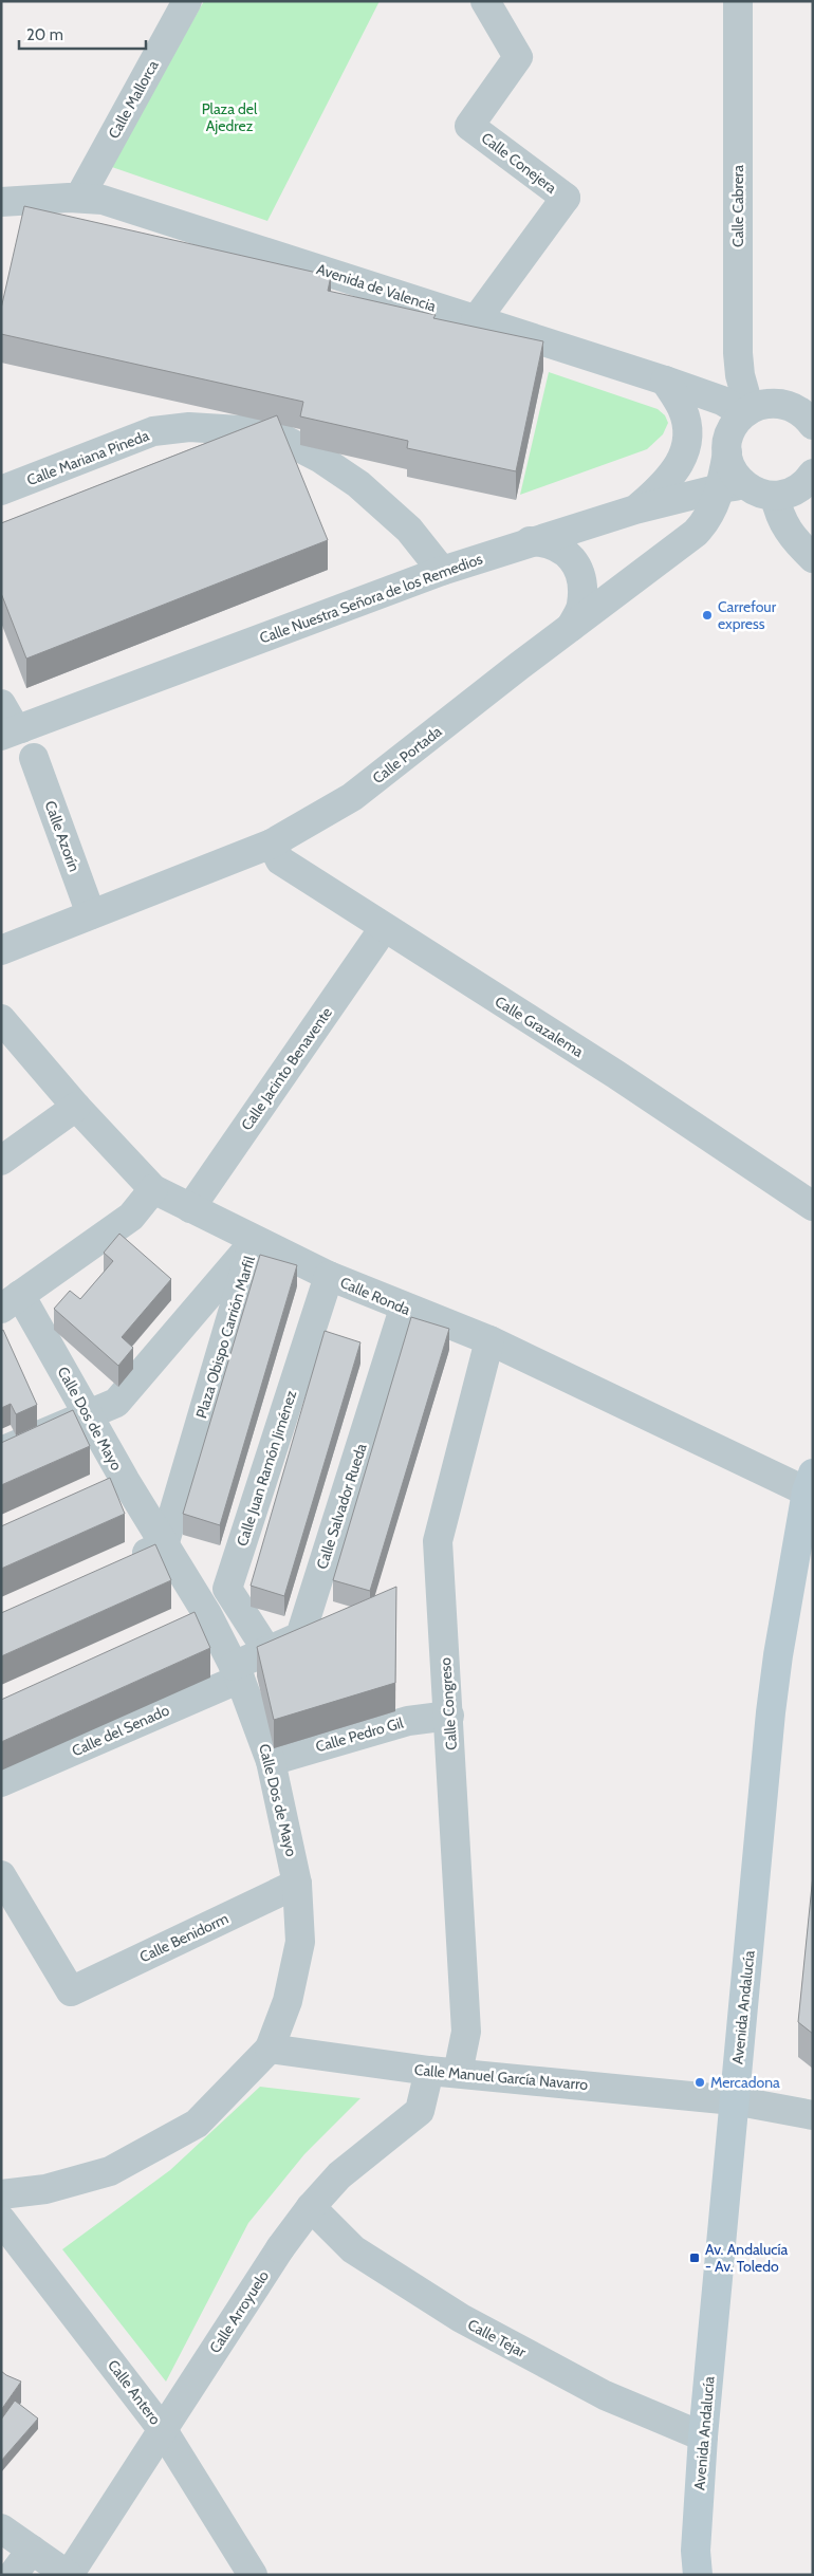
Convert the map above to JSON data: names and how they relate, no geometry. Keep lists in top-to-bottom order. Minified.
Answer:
{"streets":{"main road":["Avenida Andalucía"],"street":["Calle Mallorca","Calle Conejera","Calle Cabrera","Avenida de Valencia","Calle Mariana Pineda","Calle Nuestra Señora de los Remedios","Calle Portada","Calle Azorín","Calle Grazalema","Calle Jacinto Benavente","Calle Ronda","Plaza Obispo Carrión Marfil","Calle Dos de Mayo","Calle Juan Ramón Jiménez","Calle Salvador Rueda","Calle Congreso","Calle del Senado","Calle Pedro Gil","Calle Benidorm","Calle Manuel García Navarro","Calle Arroyuelo","Calle Tejar","Calle Antero"]},"crossings":[["Calle Mallorca","Avenida de Valencia"],["Calle Conejera","Avenida de Valencia"],["Calle Cabrera","Avenida de Valencia"],["Calle Cabrera","Calle Portada"],["Avenida de Valencia","Calle Portada"],["Calle Mariana Pineda","Calle Nuestra Señora de los Remedios"],["Calle Nuestra Señora de los Remedios","Calle Portada"],["Calle Portada","Calle Azorín"],["Calle Portada","Calle Grazalema"],["Calle Grazalema","Calle Jacinto Benavente"],["Calle Jacinto Benavente","Calle Ronda"],["Calle Ronda","Plaza Obispo Carrión Marfil"],["Calle Ronda","Calle Juan Ramón Jiménez"],["Calle Ronda","Calle Salvador Rueda"],["Calle Ronda","Calle Congreso"],["Calle Ronda","Avenida Andalucía"],["Plaza Obispo Carrión Marfil","Calle Dos de Mayo"],["Calle Dos de Mayo","Calle Salvador Rueda"],["Calle Dos de Mayo","Calle del Senado"],["Calle Dos de Mayo","Calle Pedro Gil"],["Calle Dos de Mayo","Calle Benidorm"],["Calle Dos de Mayo","Calle Manuel García Navarro"],["Calle Juan Ramón Jiménez","Calle Salvador Rueda"],["Calle Salvador Rueda","Calle del Senado"],["Calle Congreso","Calle Pedro Gil"],["Calle Congreso","Calle Manuel García Navarro"],["Avenida Andalucía","Calle Manuel García Navarro"],["Avenida Andalucía","Calle Tejar"],["Calle Manuel García Navarro","Calle Arroyuelo"],["Calle Arroyuelo","Calle Tejar"],["Calle Arroyuelo","Calle Antero"]],"parks":["Plaza del Ajedrez"],"places":{"other":["Carrefour express","Mercadona"],"transit":["Av. Andalucía - Av. Toledo"]},"scale_bar":"20 m"}
